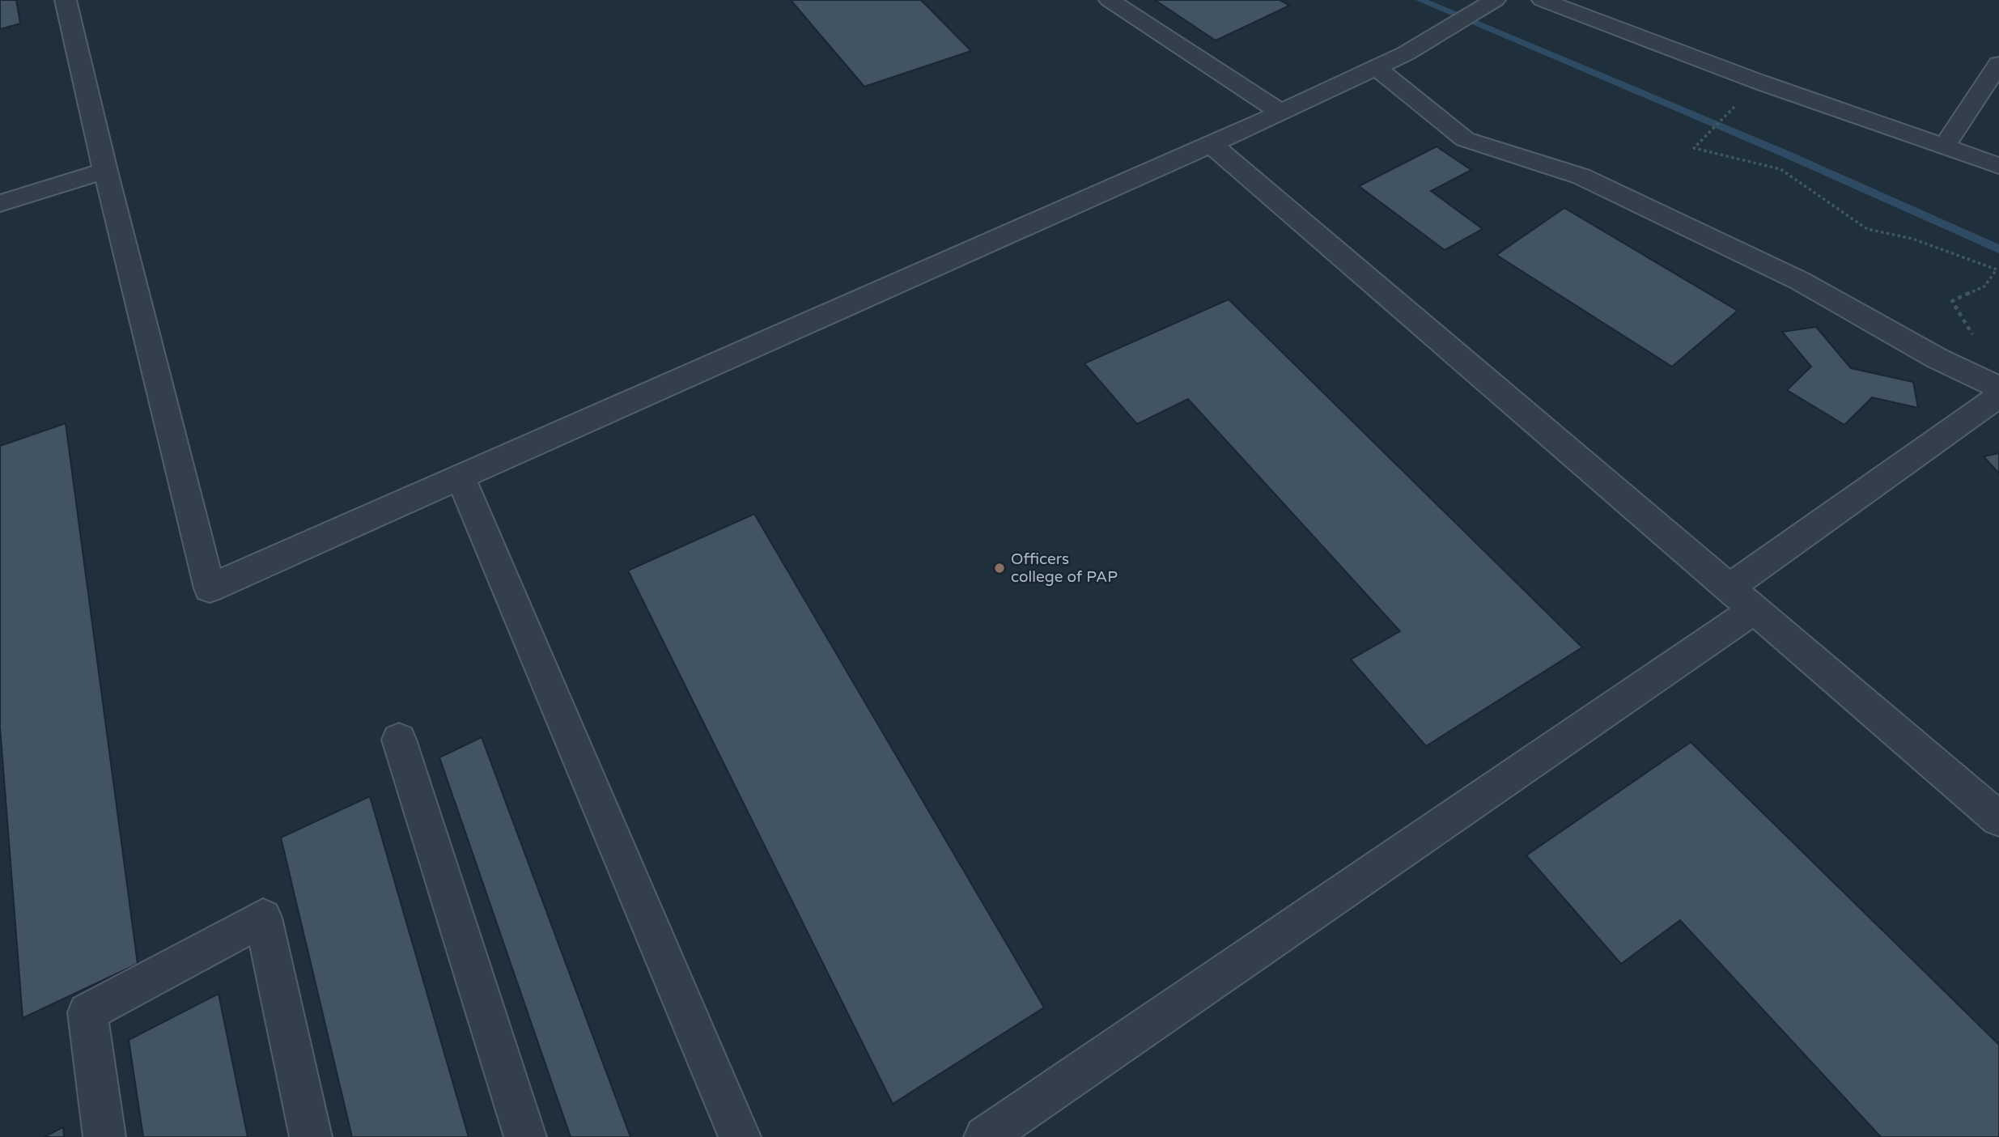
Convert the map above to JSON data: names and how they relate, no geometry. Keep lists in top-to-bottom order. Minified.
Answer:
{"places":["Officers college of PAP"]}
